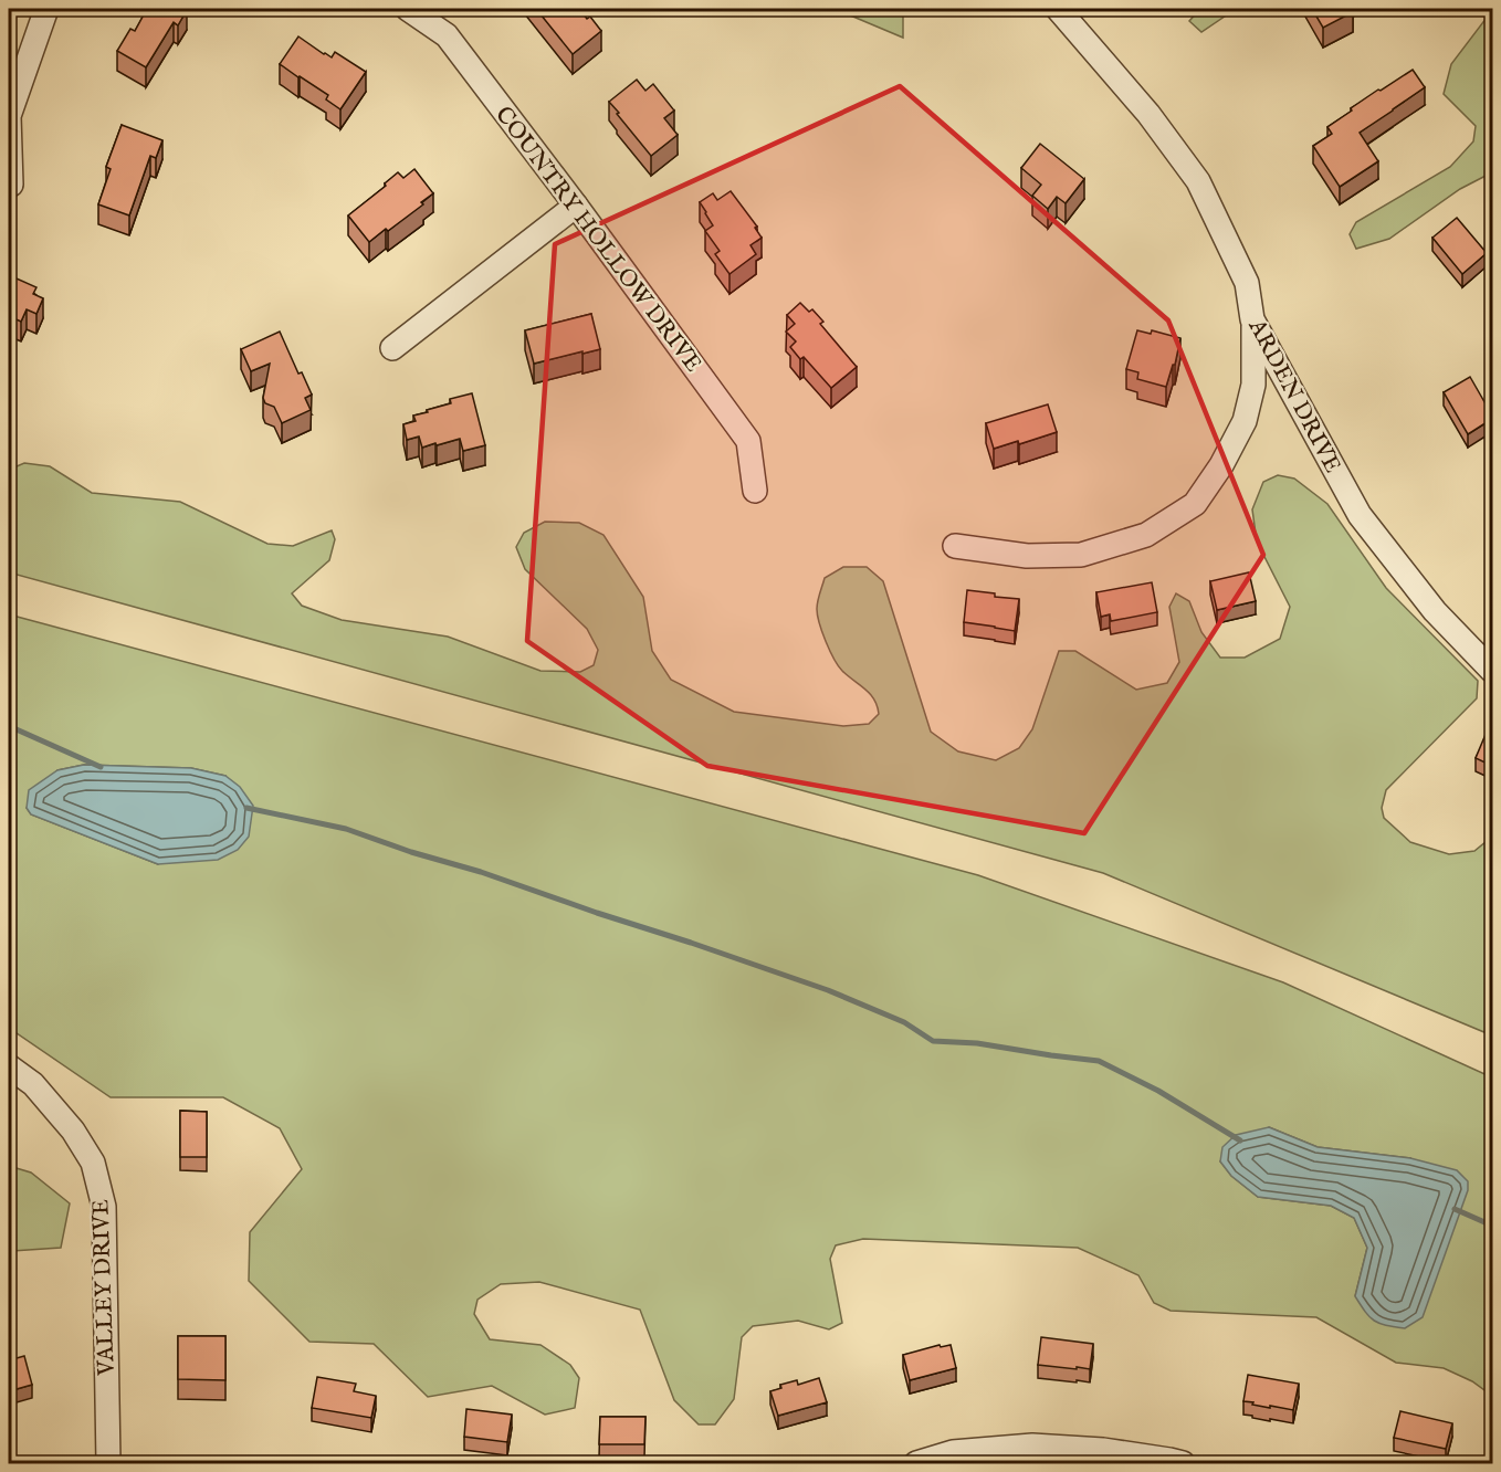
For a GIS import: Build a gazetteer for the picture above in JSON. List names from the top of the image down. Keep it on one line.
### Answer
{"streets":{"street":["COUNTRY HOLLOW DRIVE","ARDEN DRIVE","VALLEY DRIVE"]}}
